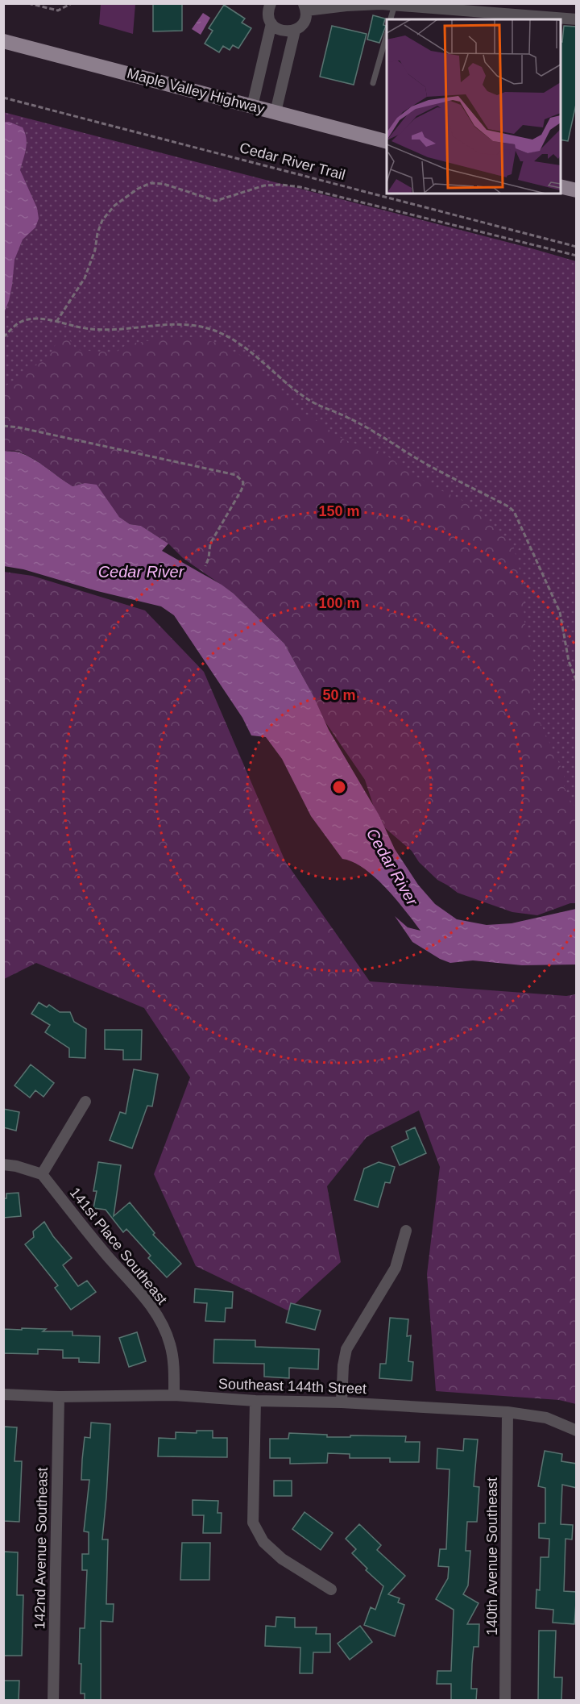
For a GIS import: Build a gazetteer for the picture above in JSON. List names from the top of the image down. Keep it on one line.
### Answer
{"streets":{"main road":["Maple Valley Highway"],"street":["141st Place Southeast","Southeast 144th Street","142nd Avenue Southeast","140th Avenue Southeast"],"path":["Cedar River Trail"]},"crossings":[["141st Place Southeast","Southeast 144th Street"],["Southeast 144th Street","142nd Avenue Southeast"],["Southeast 144th Street","140th Avenue Southeast"]],"water":["Cedar River"],"rings":["150 m","100 m","50 m"]}
